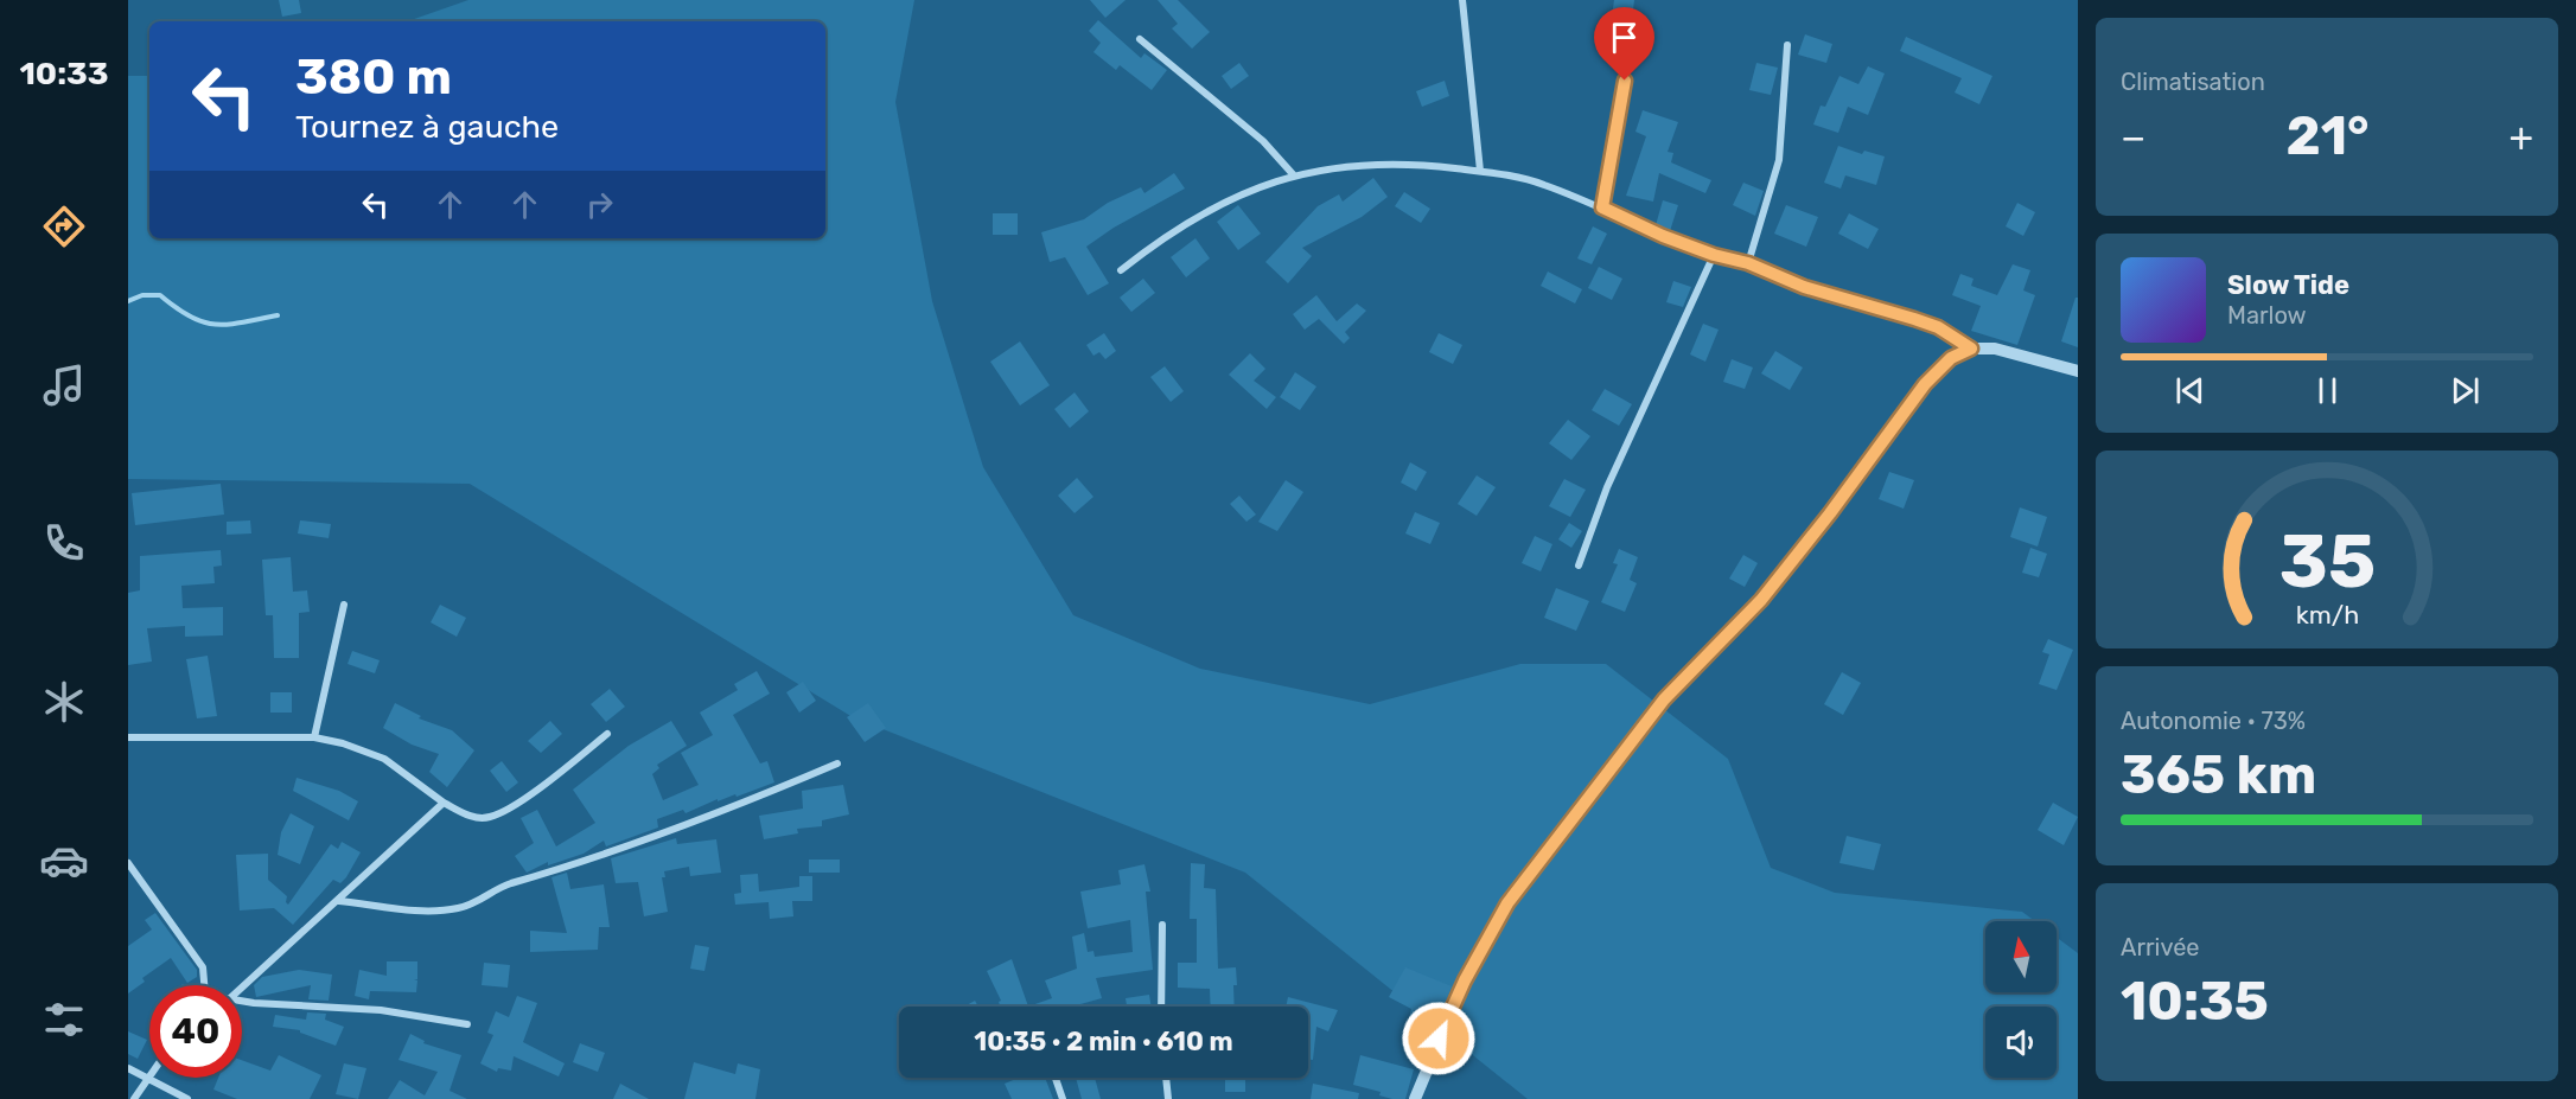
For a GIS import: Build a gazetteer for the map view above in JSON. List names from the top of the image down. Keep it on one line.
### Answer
{"north":"top","page":{"tabs":"10:33","tile":["Climatisation",["Autonomie · 73%","365 km"],["Arrivée","10:35"]],"turn":["380 m","Tournez à gauche"],"heat":["−","21°","+"],"song":["Slow Tide","Marlow"],"limit":"40","trip":"10:35 · 2 min · 610 m","gauge":["35","km/h"]}}
